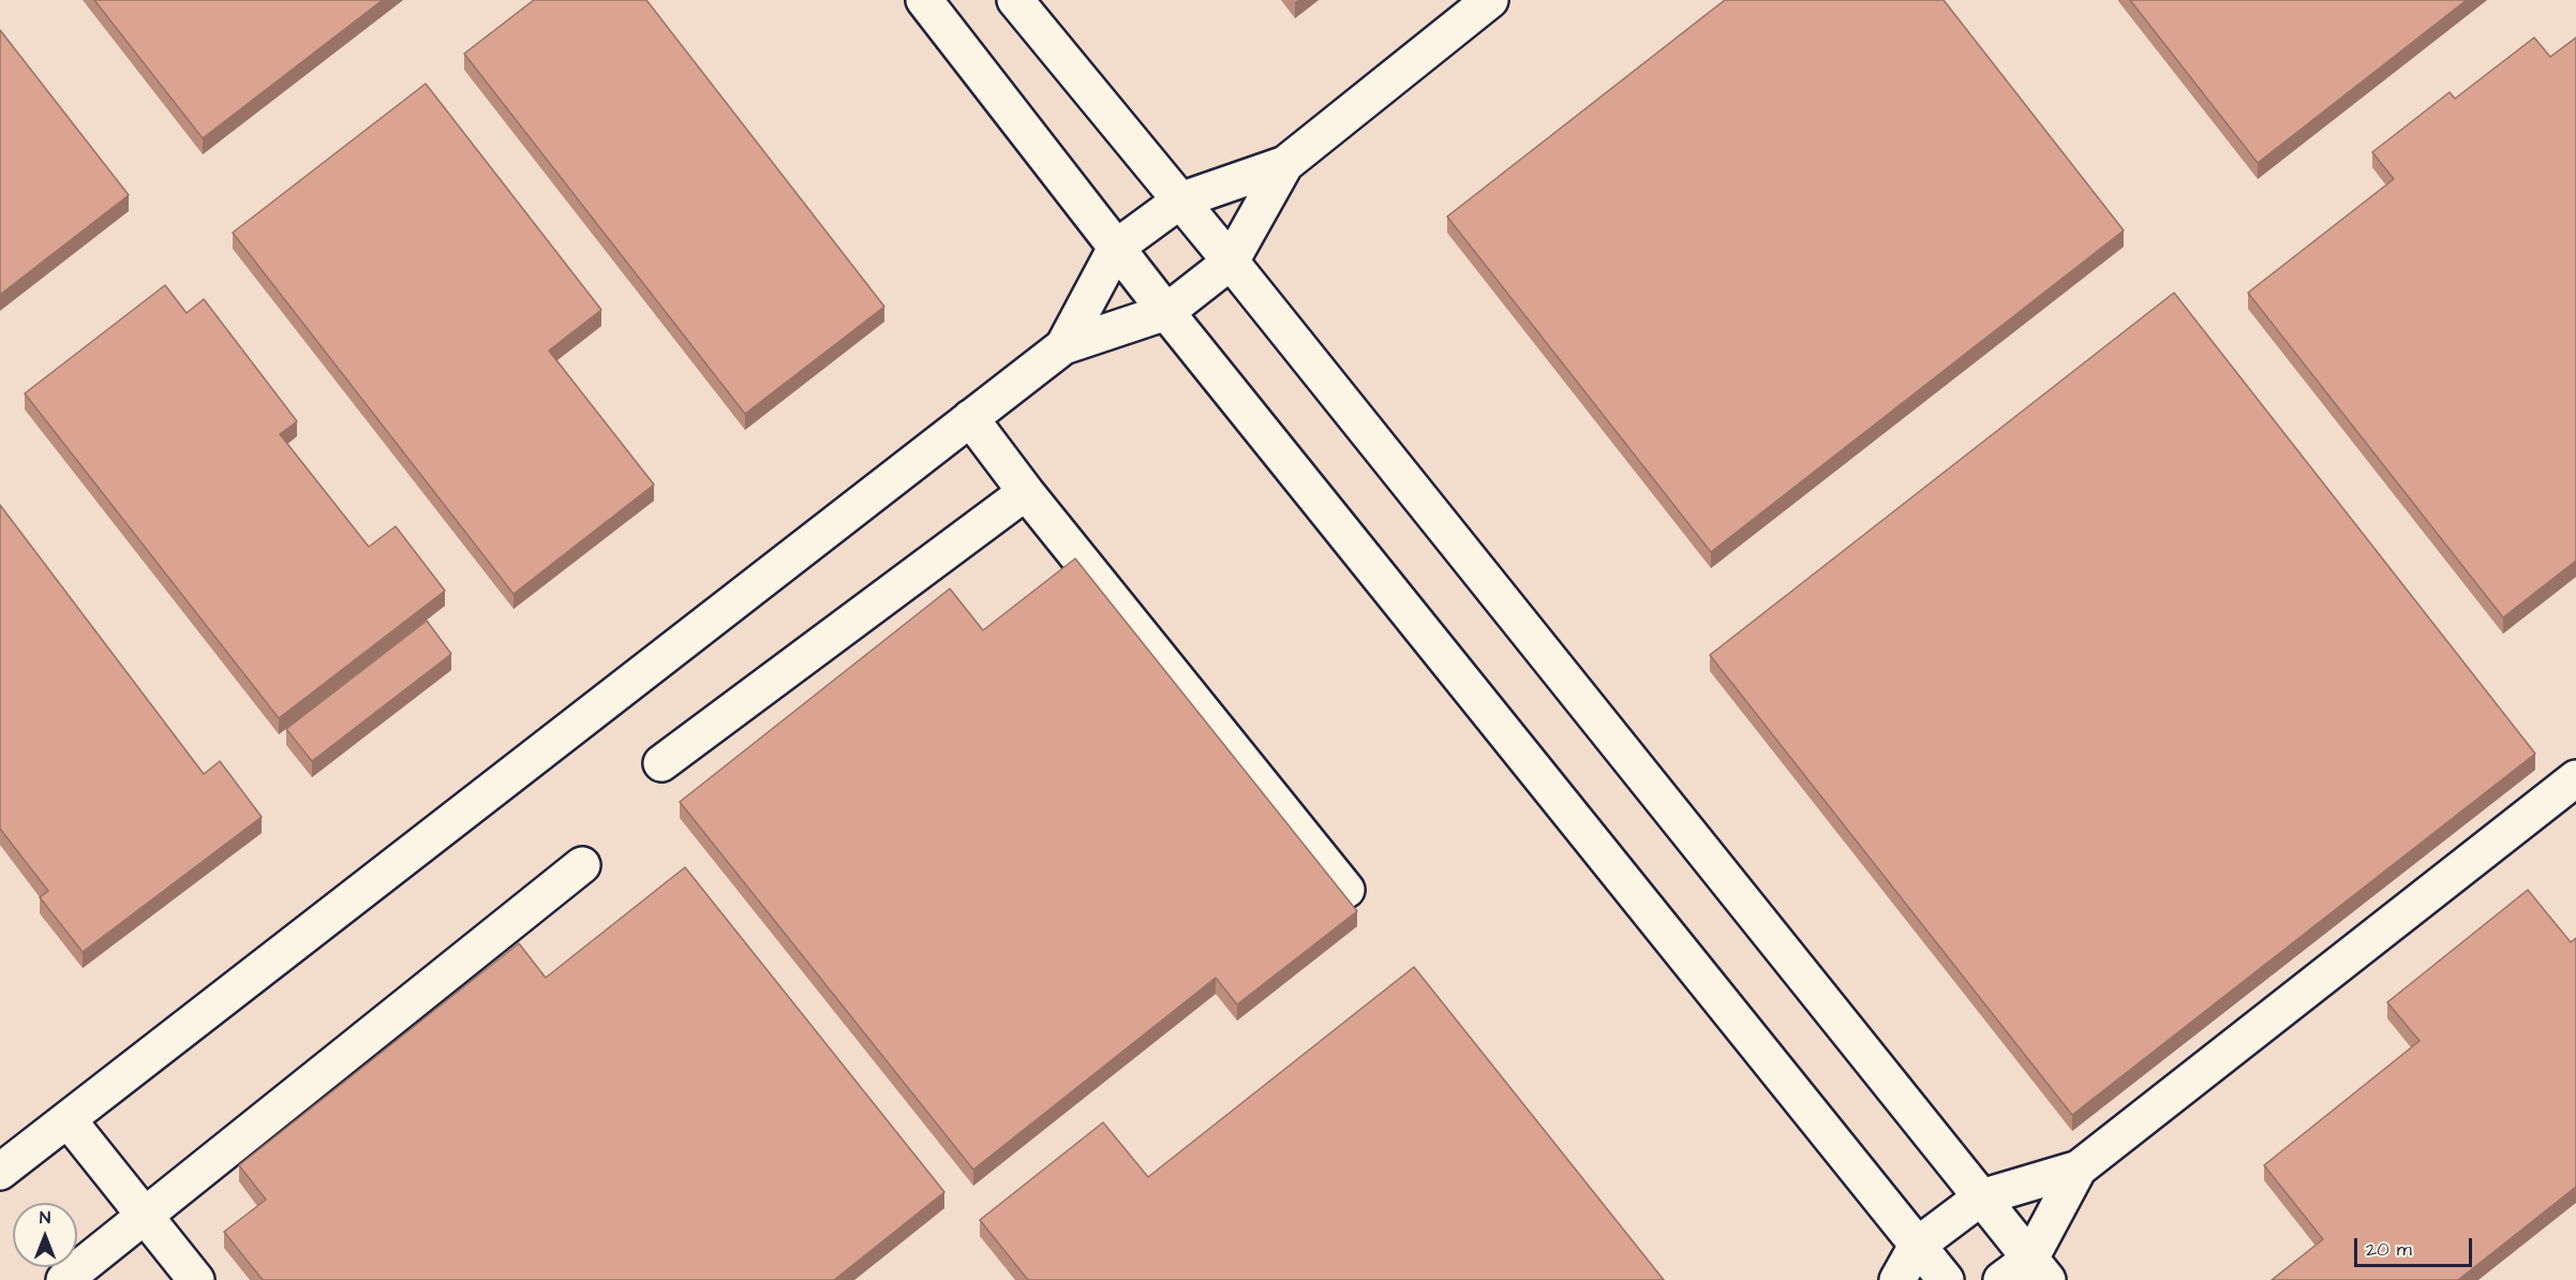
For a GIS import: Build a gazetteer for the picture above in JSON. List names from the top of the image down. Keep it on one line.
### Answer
{"scale_bar":"20 m","north":"top"}
